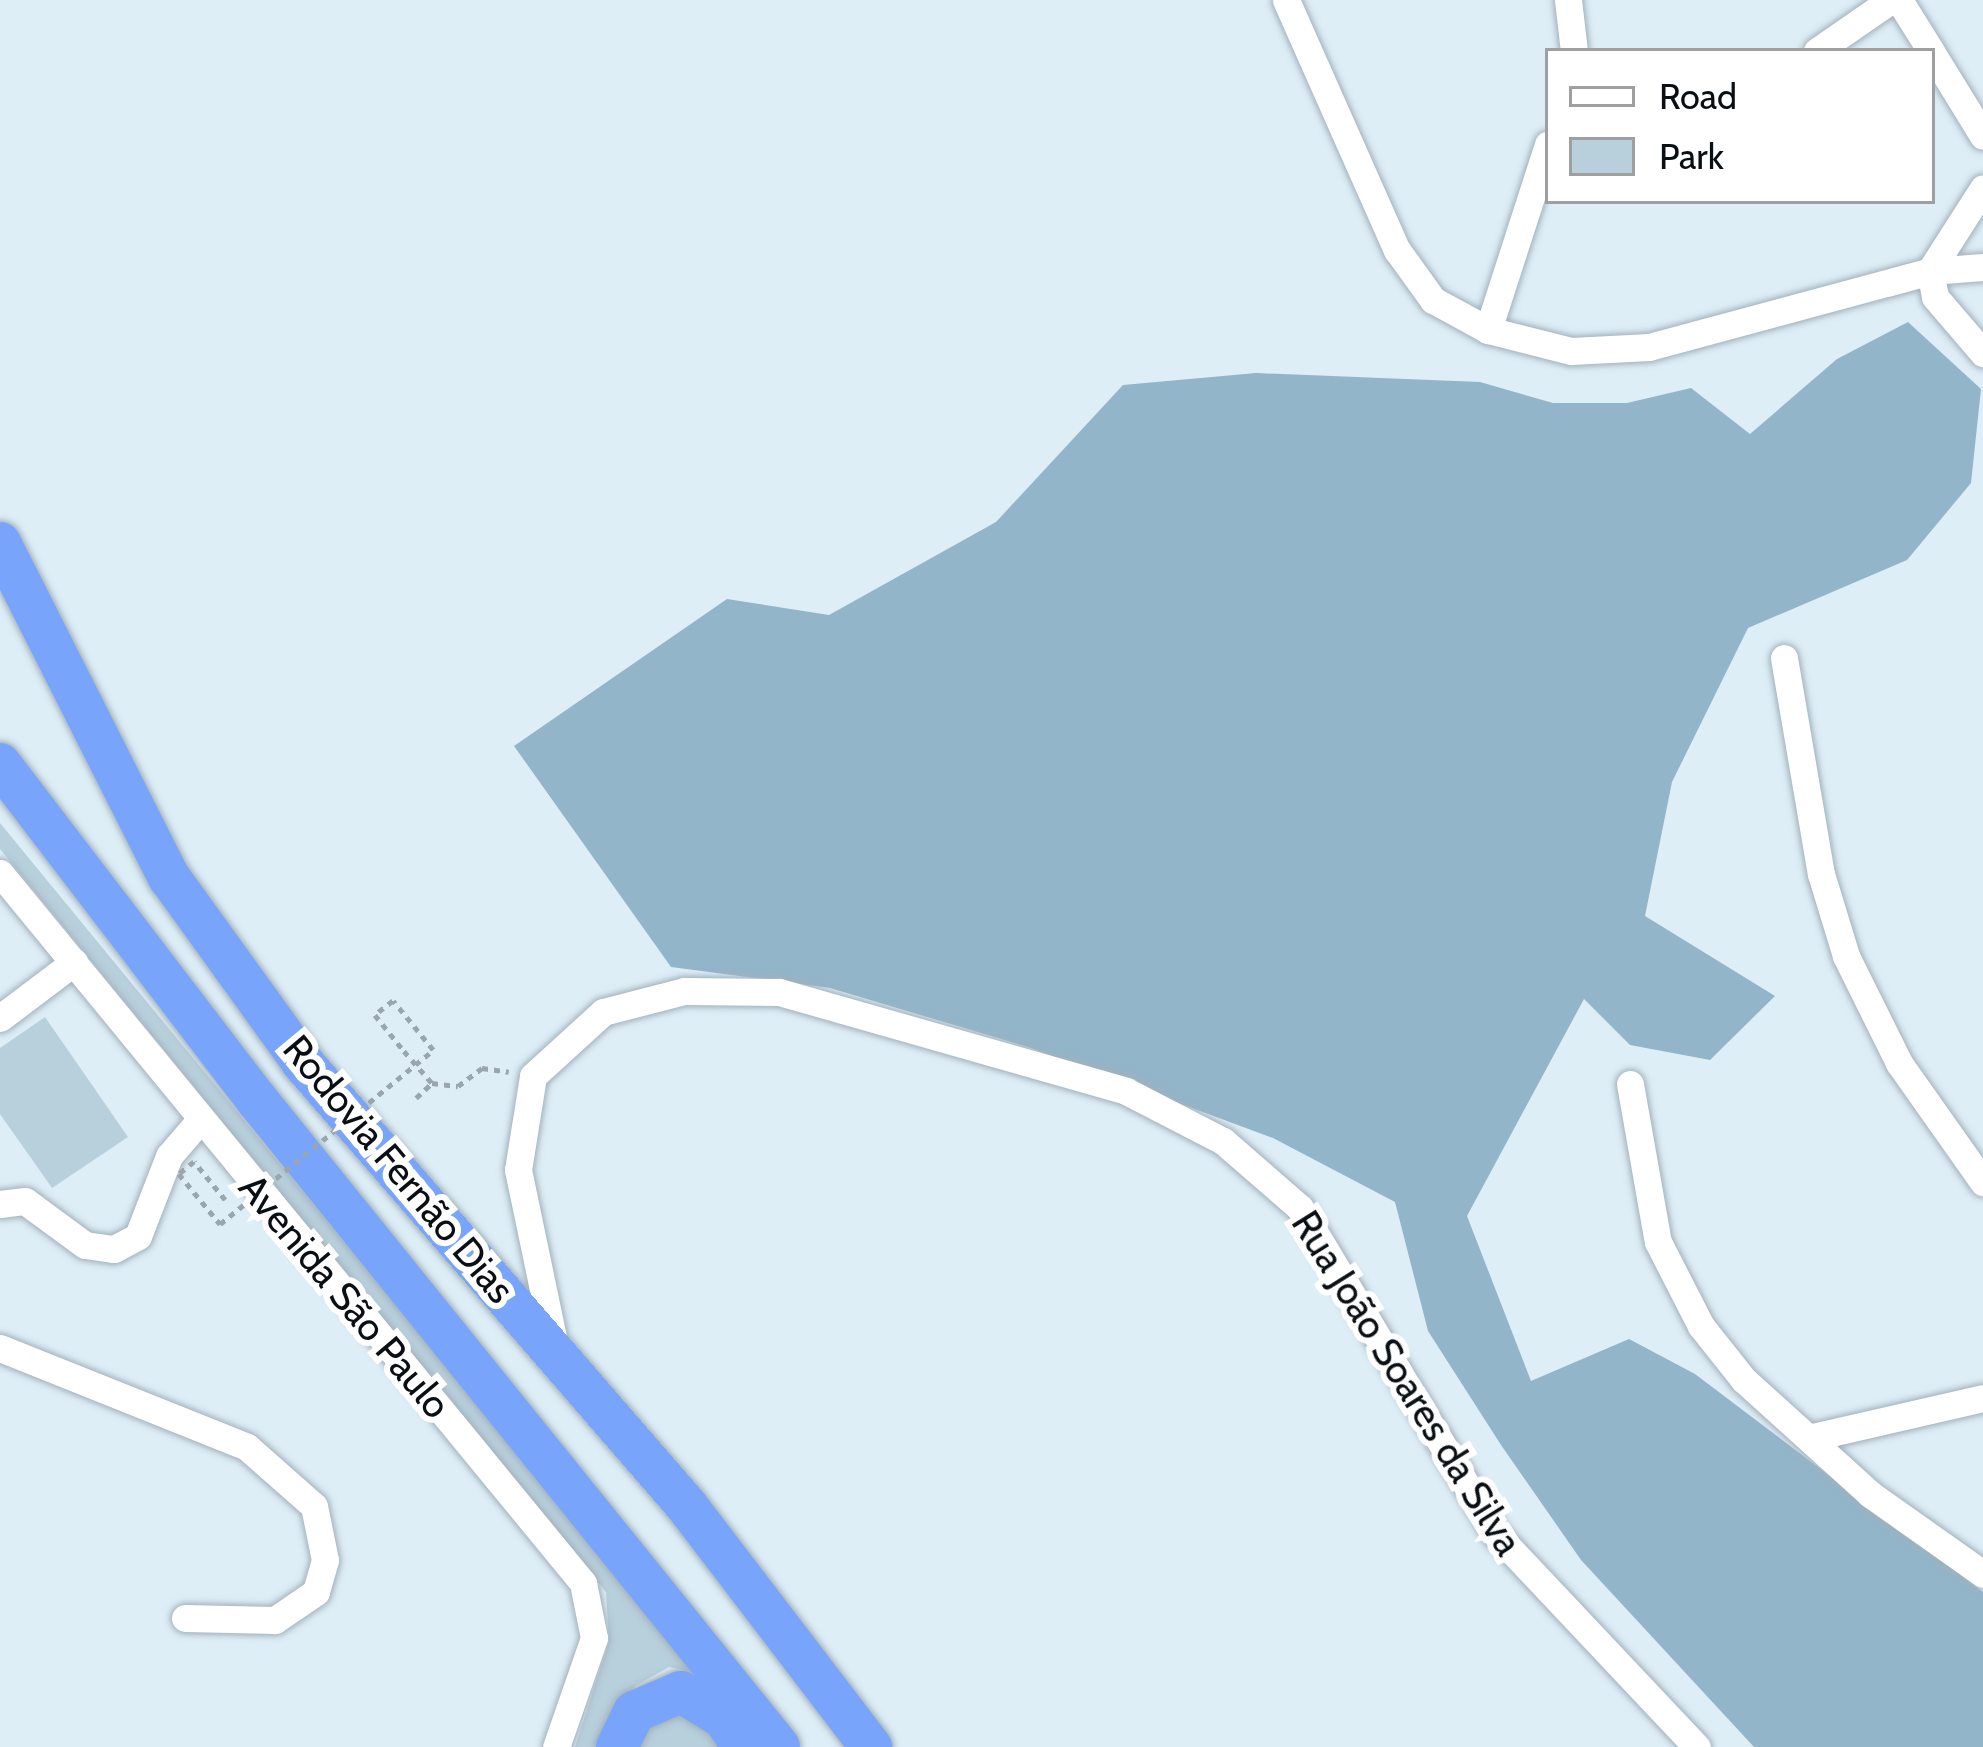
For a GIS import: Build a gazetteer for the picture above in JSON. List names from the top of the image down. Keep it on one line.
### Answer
{"streets":{"highway":["Rodovia Fernão Dias"],"street":["Avenida São Paulo","Rua João Soares da Silva"]},"legend":["Road","Park"]}
